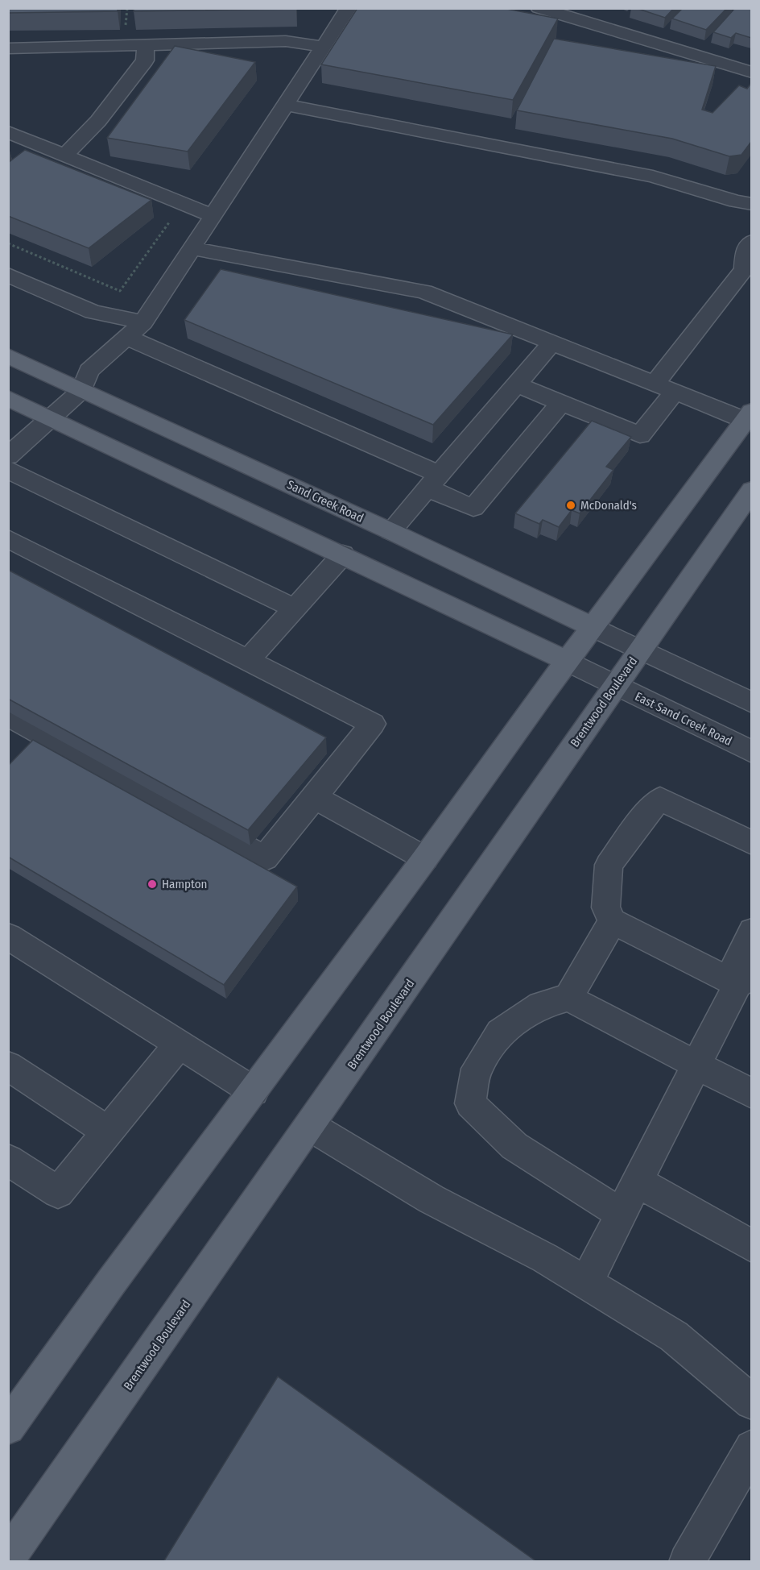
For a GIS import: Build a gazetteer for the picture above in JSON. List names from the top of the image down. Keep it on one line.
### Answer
{"streets":{"main road":["Sand Creek Road","Brentwood Boulevard"],"street":["East Sand Creek Road"]},"crossings":[["Sand Creek Road","Brentwood Boulevard"],["Brentwood Boulevard","East Sand Creek Road"]],"places":["McDonald's","Hampton"]}
